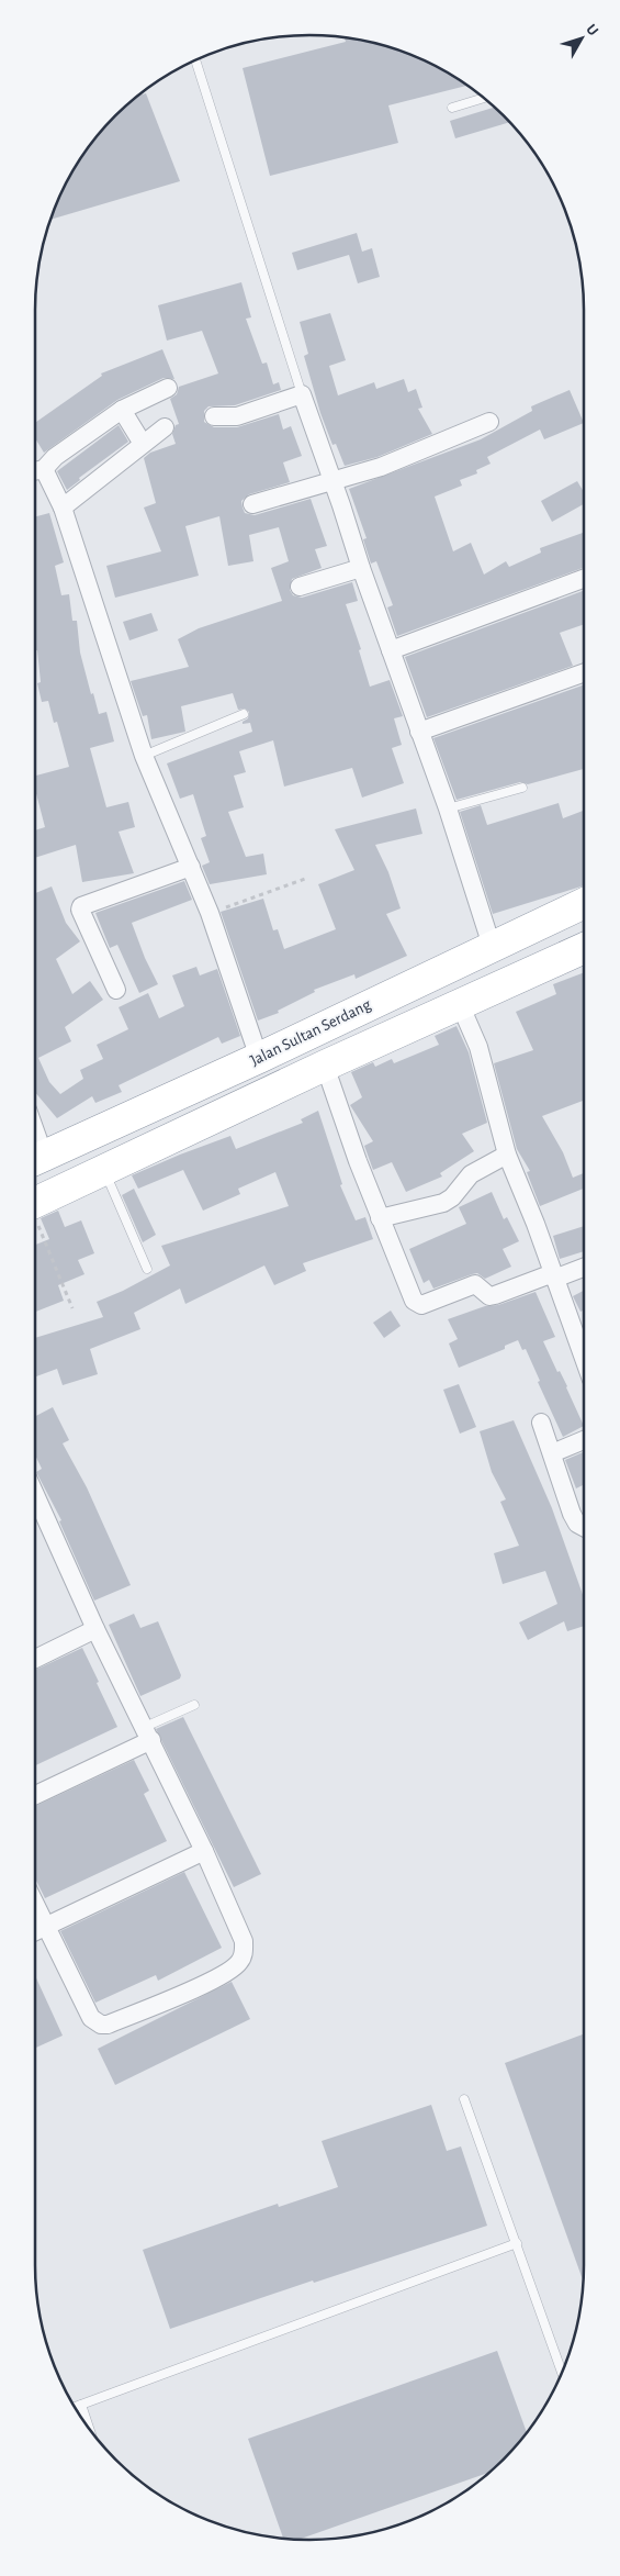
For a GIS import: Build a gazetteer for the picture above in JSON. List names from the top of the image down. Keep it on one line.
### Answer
{"streets":{"highway":["Jalan Sultan Serdang"]},"north":"top right"}
